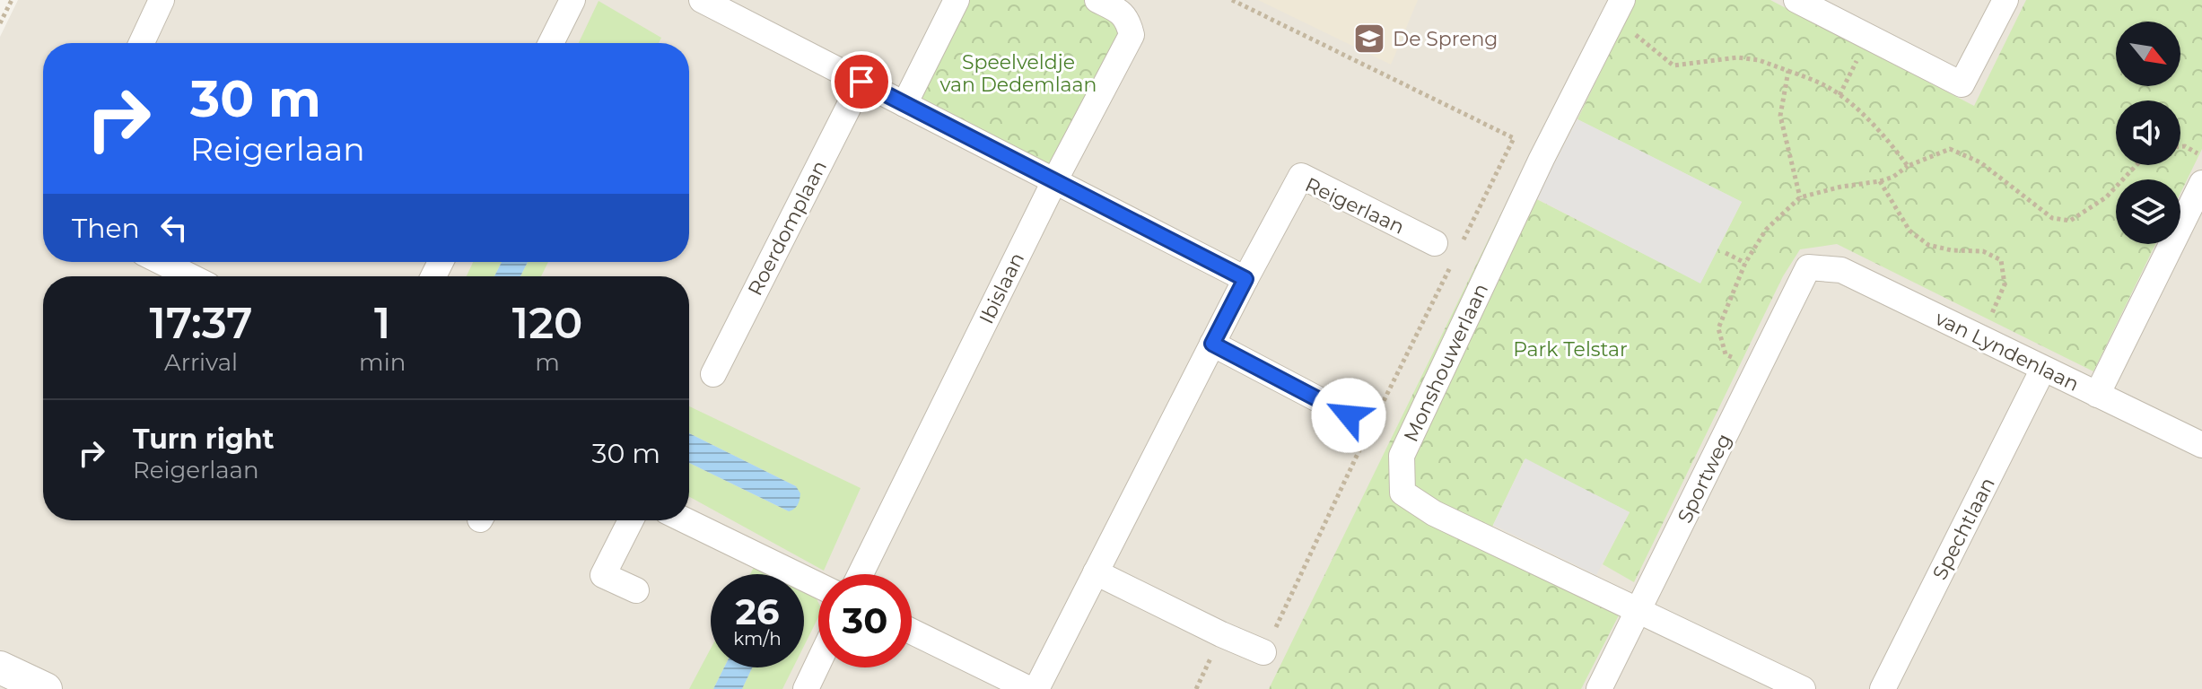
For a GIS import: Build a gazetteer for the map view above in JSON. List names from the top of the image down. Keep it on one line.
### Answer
{"streets":{"street":["Reigerlaan","Roerdomplaan","Ibislaan","van Lyndenlaan","Monshouwerlaan","Sportweg","Spechtlaan"]},"crossings":[["van Lyndenlaan","Sportweg"],["van Lyndenlaan","Spechtlaan"],["Monshouwerlaan","Sportweg"]],"parks":["Speelveldje van Dedemlaan","Park Telstar"],"places":{"school or university":["De Spreng"]},"north":"bottom right","page":{"turn":["30 m","Reigerlaan"],"then":"Then","eta":["17:37","Arrival","1","min","120","m"],"list":[{"name":"Turn right","note":"Reigerlaan","value":"30 m"}],"speed":"26 km/h","limit":"30"}}
